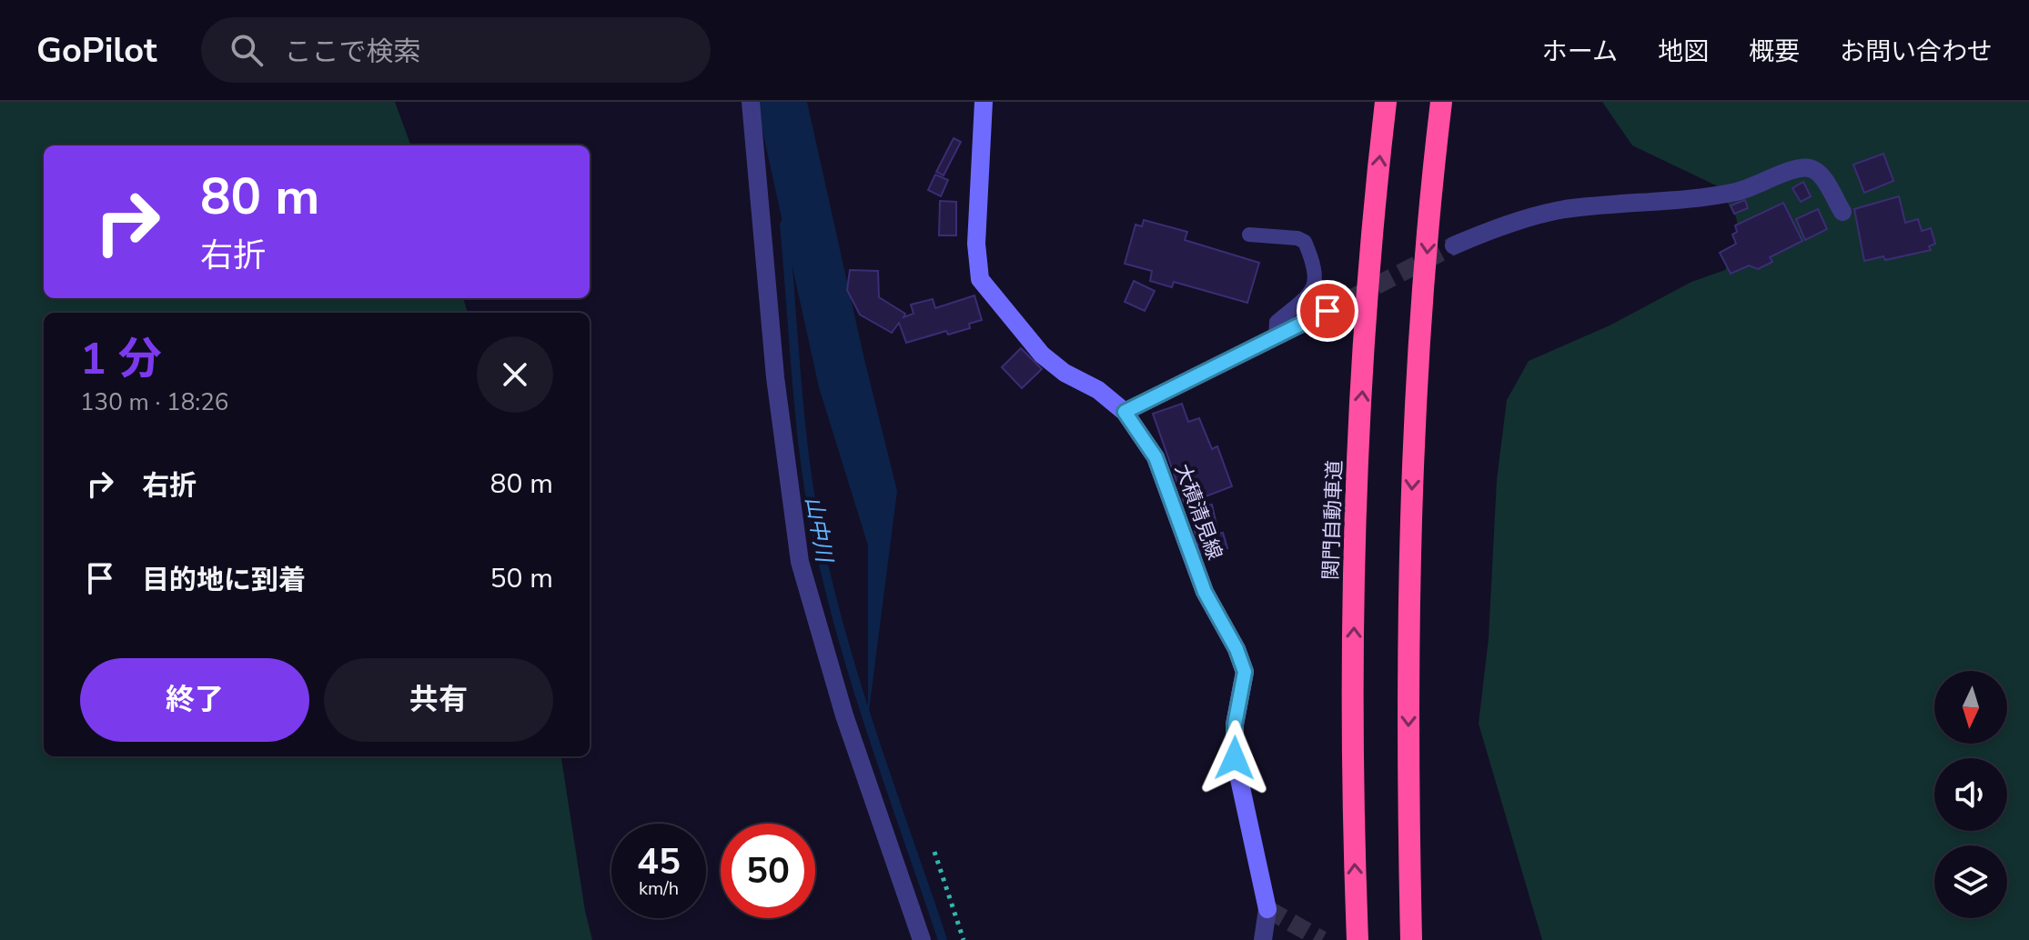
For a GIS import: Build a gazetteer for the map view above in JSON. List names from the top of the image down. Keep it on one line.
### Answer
{"streets":{"highway":["関門自動車道"],"main road":["大積清見線"]},"water":["山中川"],"north":"bottom","page":{"header":"GoPilot","search":"ここで検索","nav":["ホーム","地図","概要","お問い合わせ"],"turn":["80 m","右折"],"heading":["1 分","130 m · 18:26"],"list":[{"name":"右折","value":"80 m"},{"name":"目的地に到着","value":"50 m"}],"buttons":["終了","共有"],"speed":"45 km/h","limit":"50"}}
